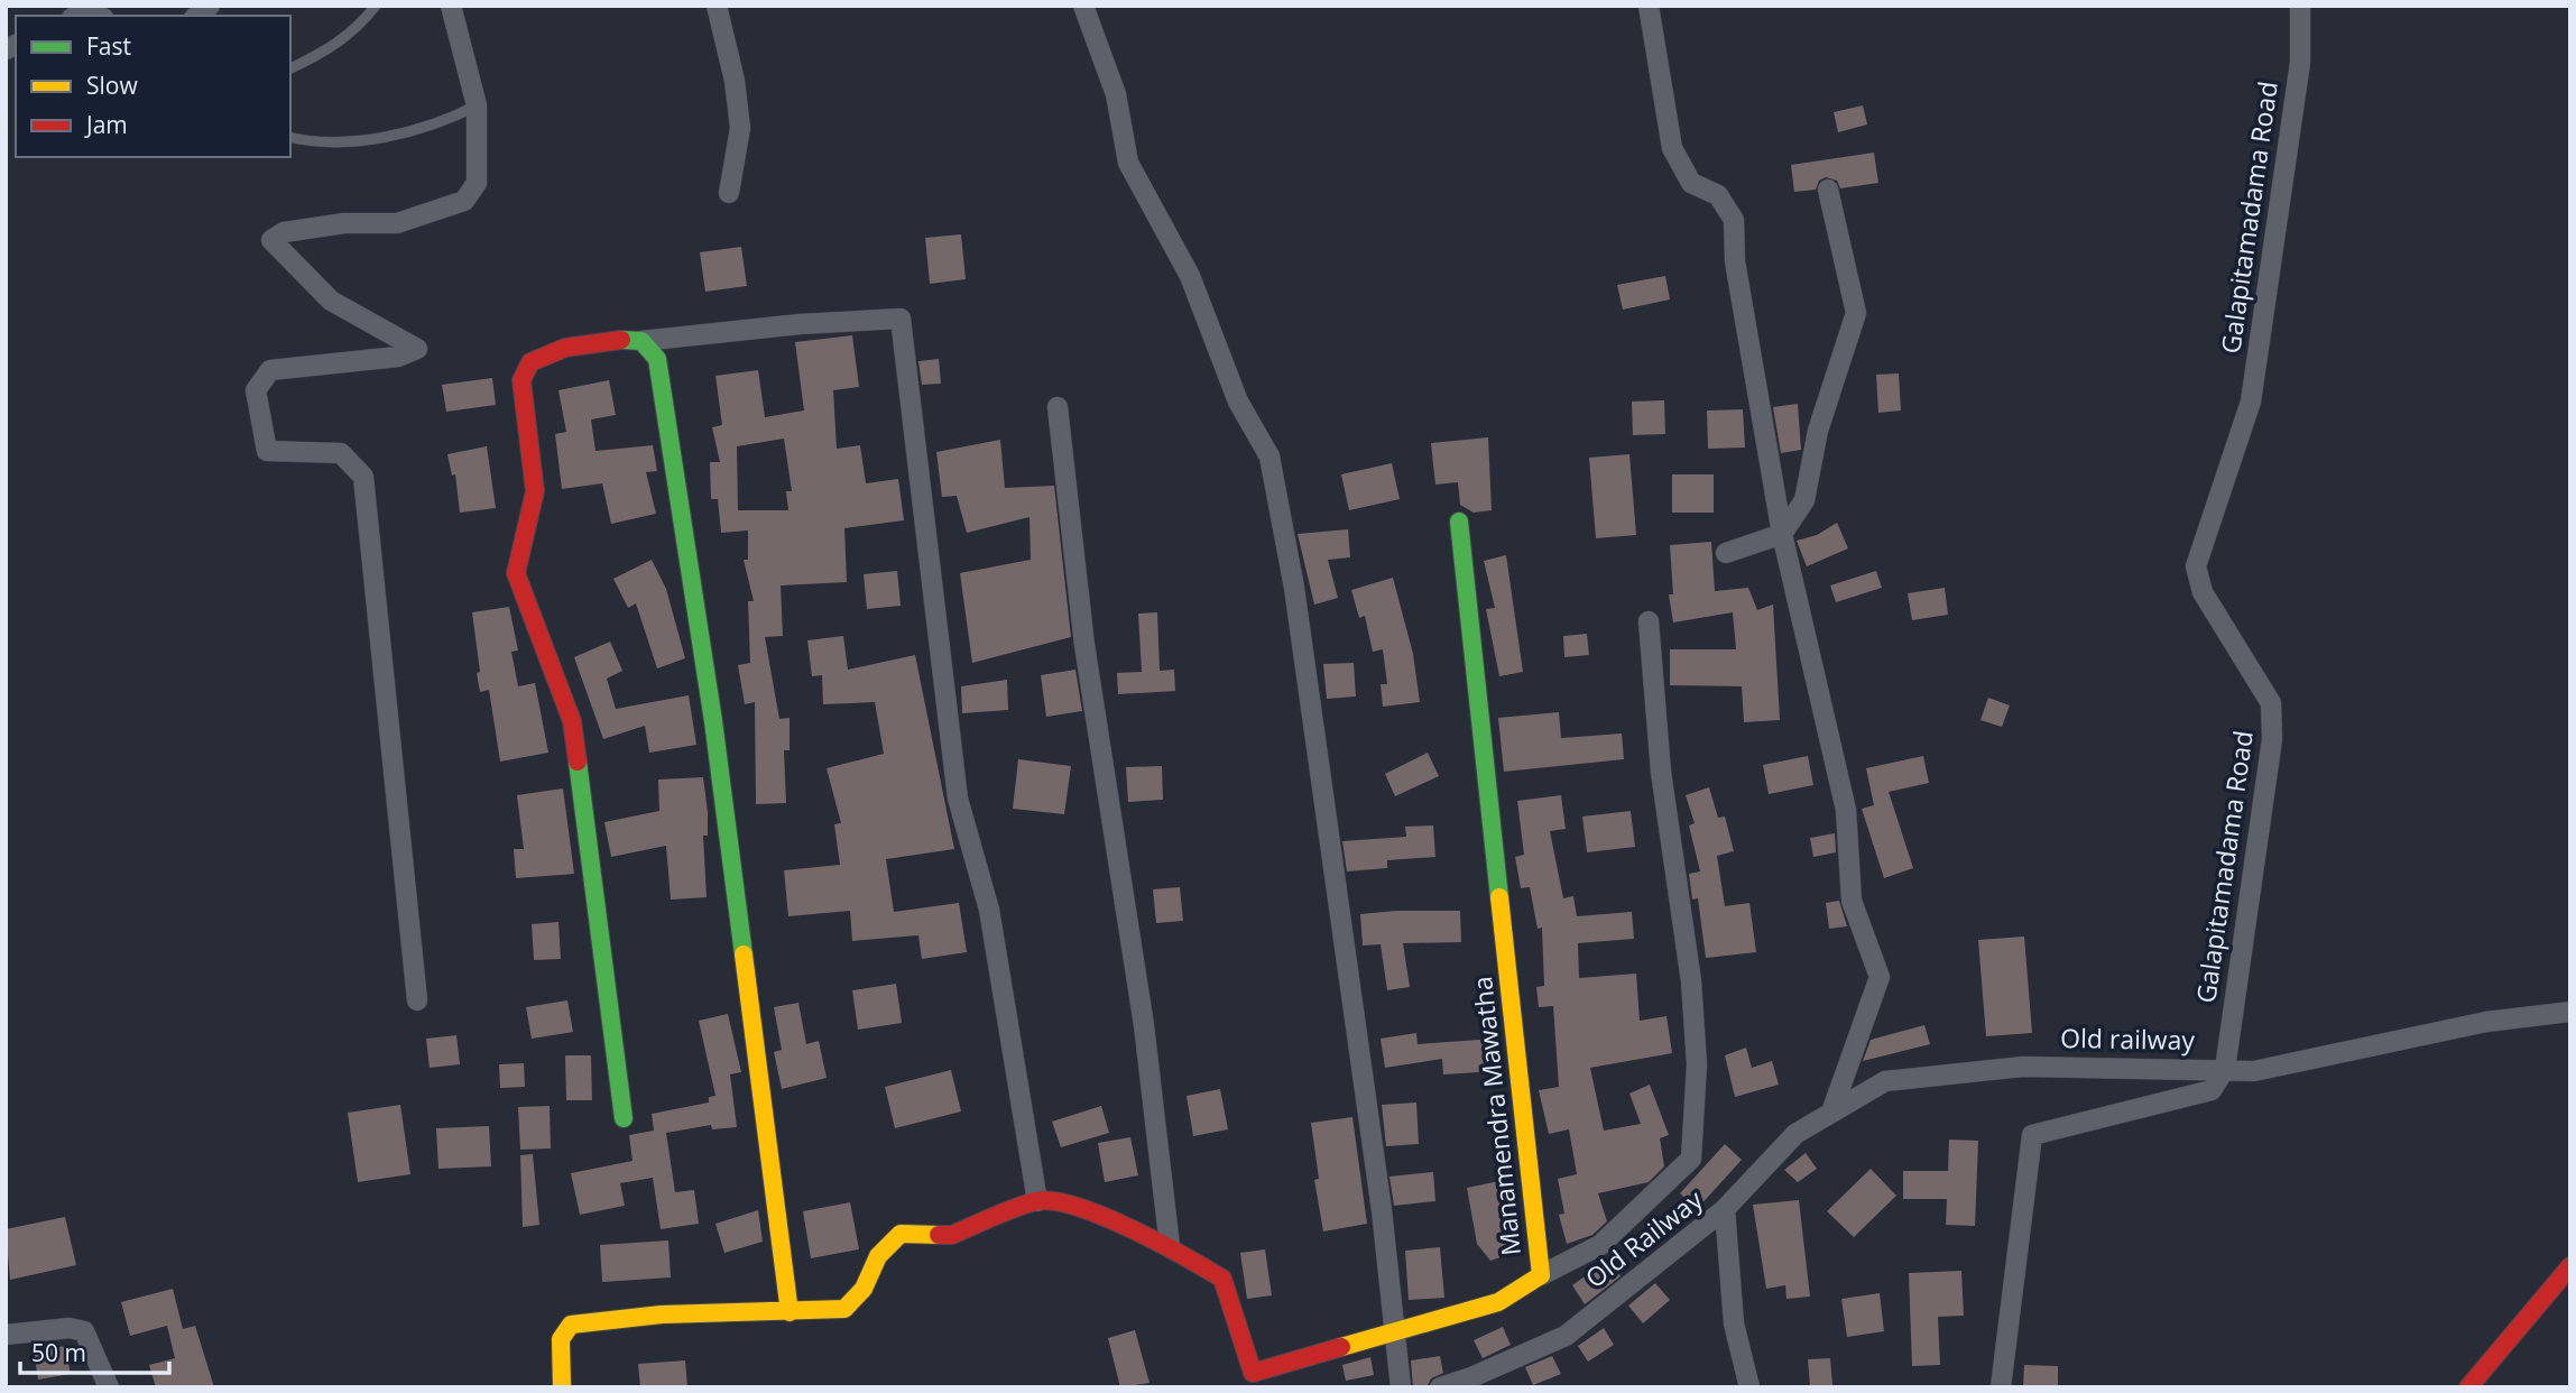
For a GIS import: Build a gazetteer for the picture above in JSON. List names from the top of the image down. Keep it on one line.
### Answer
{"streets":{"main road":["Manamendra Mawatha"],"street":["Galapitamadama Road","Old railway","Old Railway"]},"crossings":[["Galapitamadama Road","Old railway"],["Old railway","Old Railway"]],"legend":["Fast","Slow","Jam"],"scale_bar":"50 m"}
